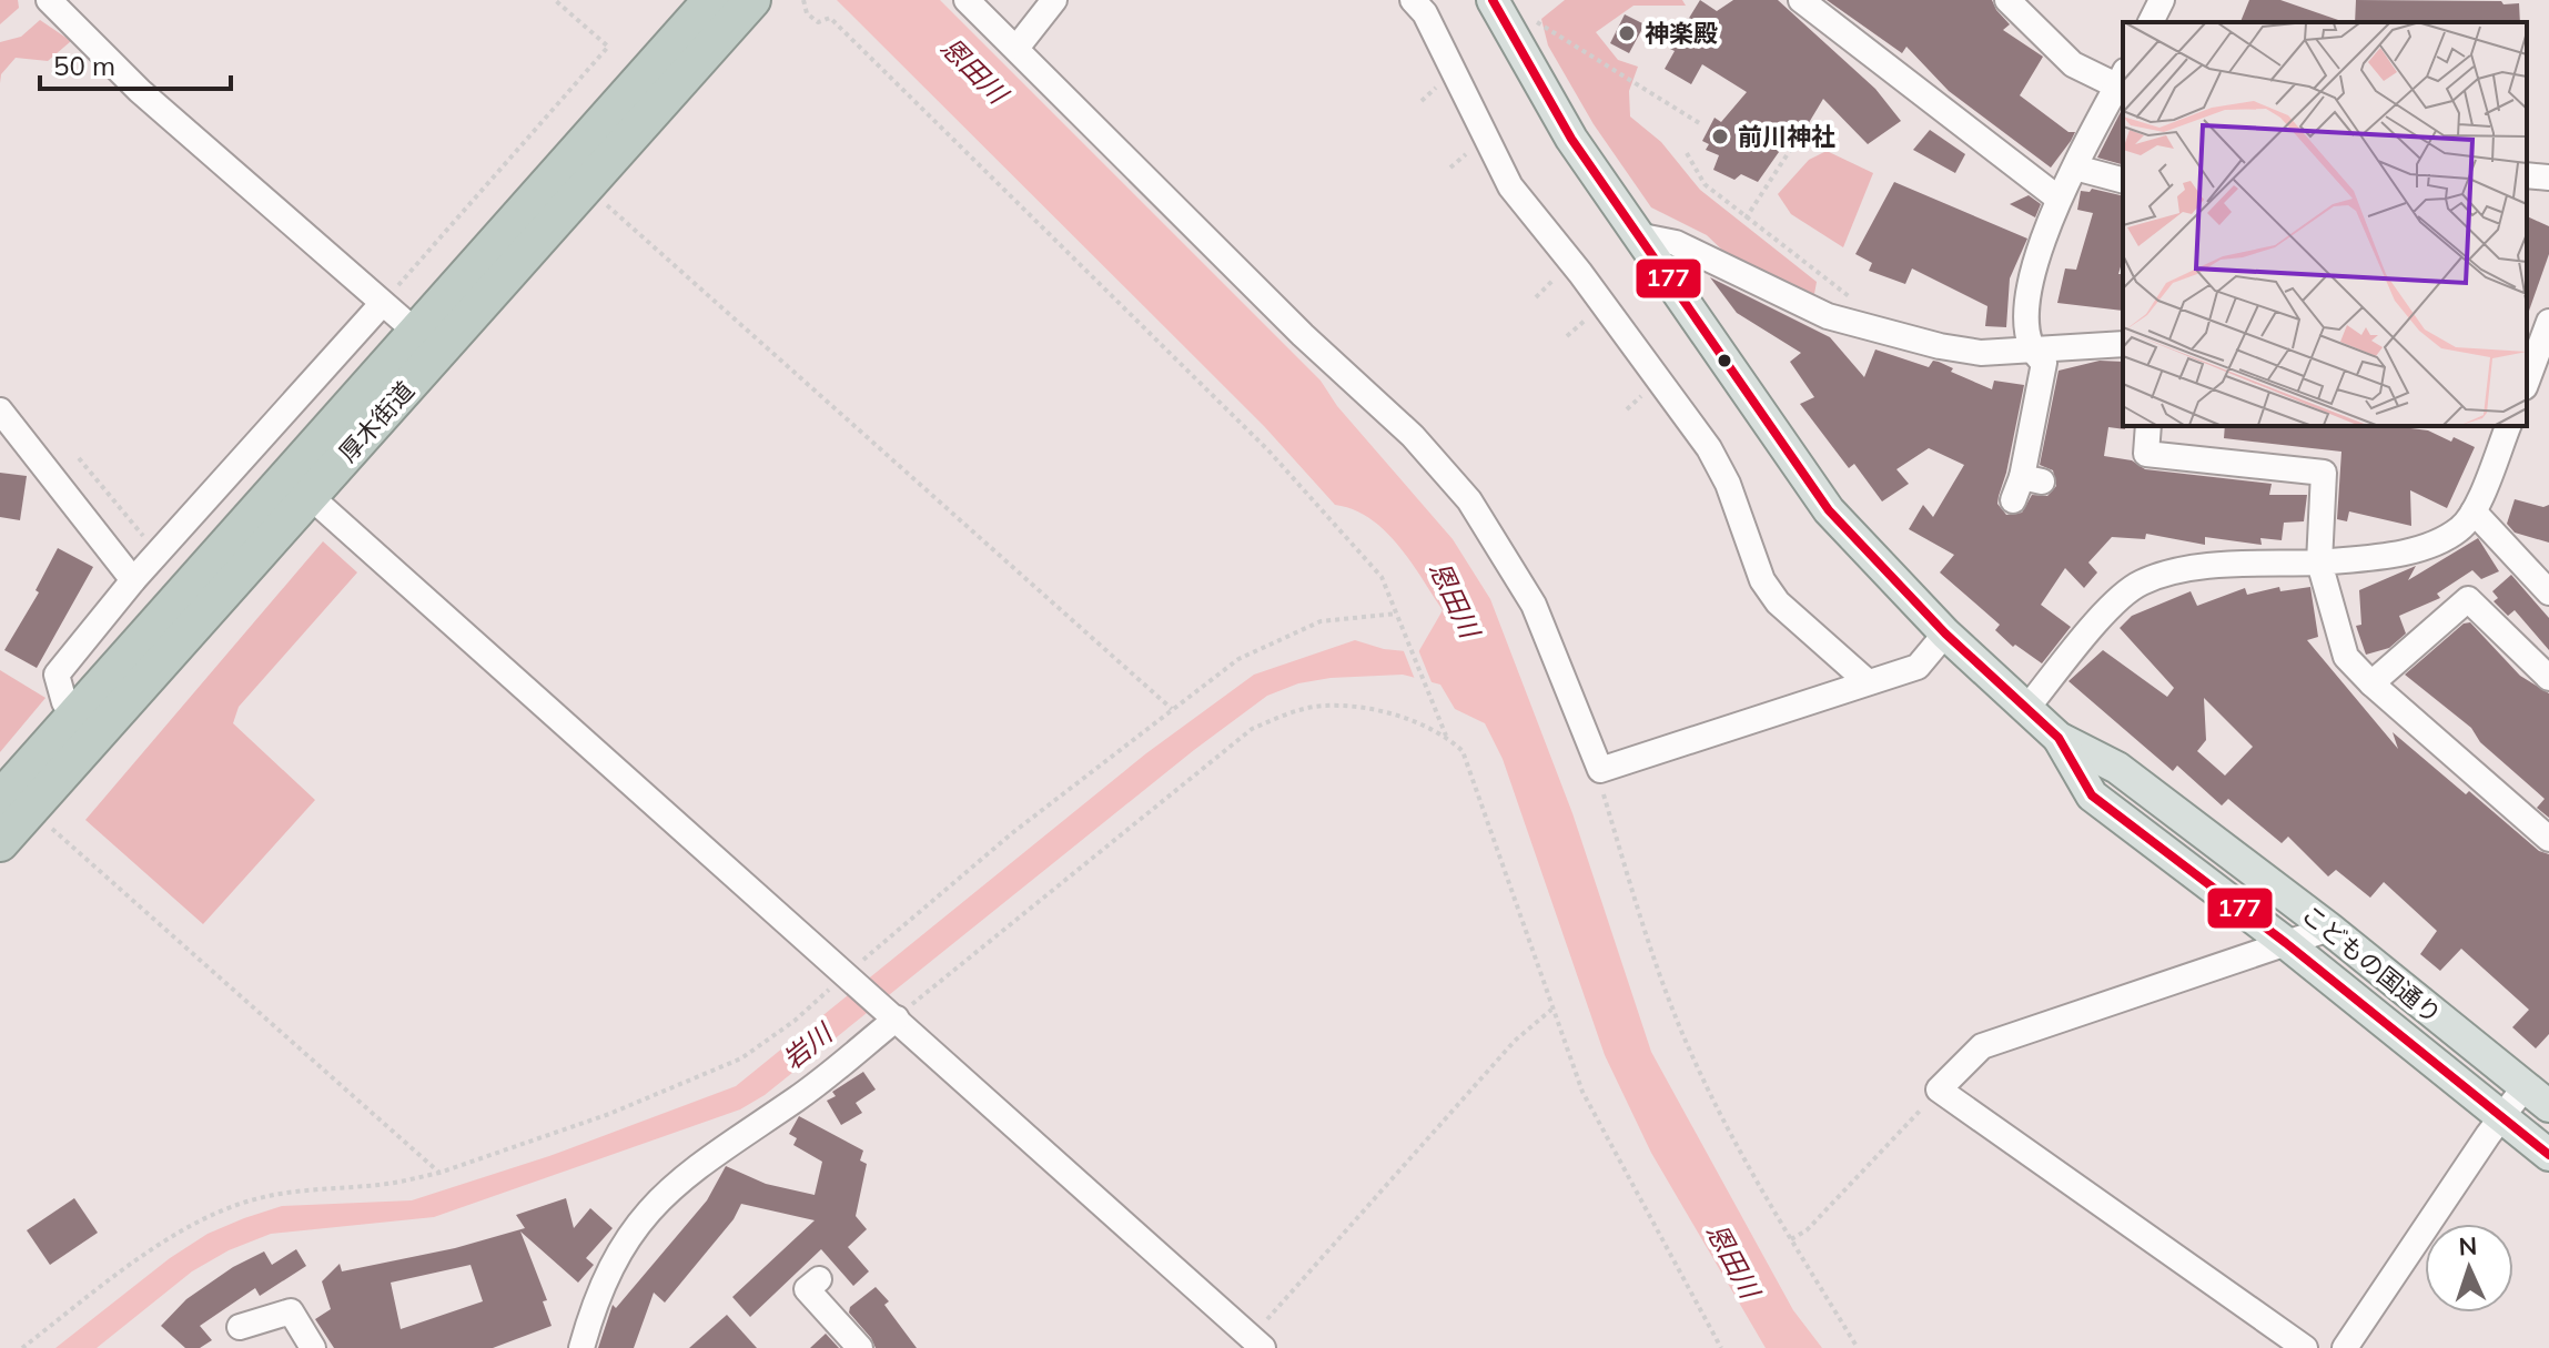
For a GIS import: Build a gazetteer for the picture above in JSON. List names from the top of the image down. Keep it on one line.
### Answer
{"streets":{"highway":["厚木街道"],"main road":["こどもの国通り"]},"water":["恩田川","岩川"],"places":["神楽殿","前川神社"],"lines":["transit line 177"],"scale_bar":"50 m","north":"top"}
